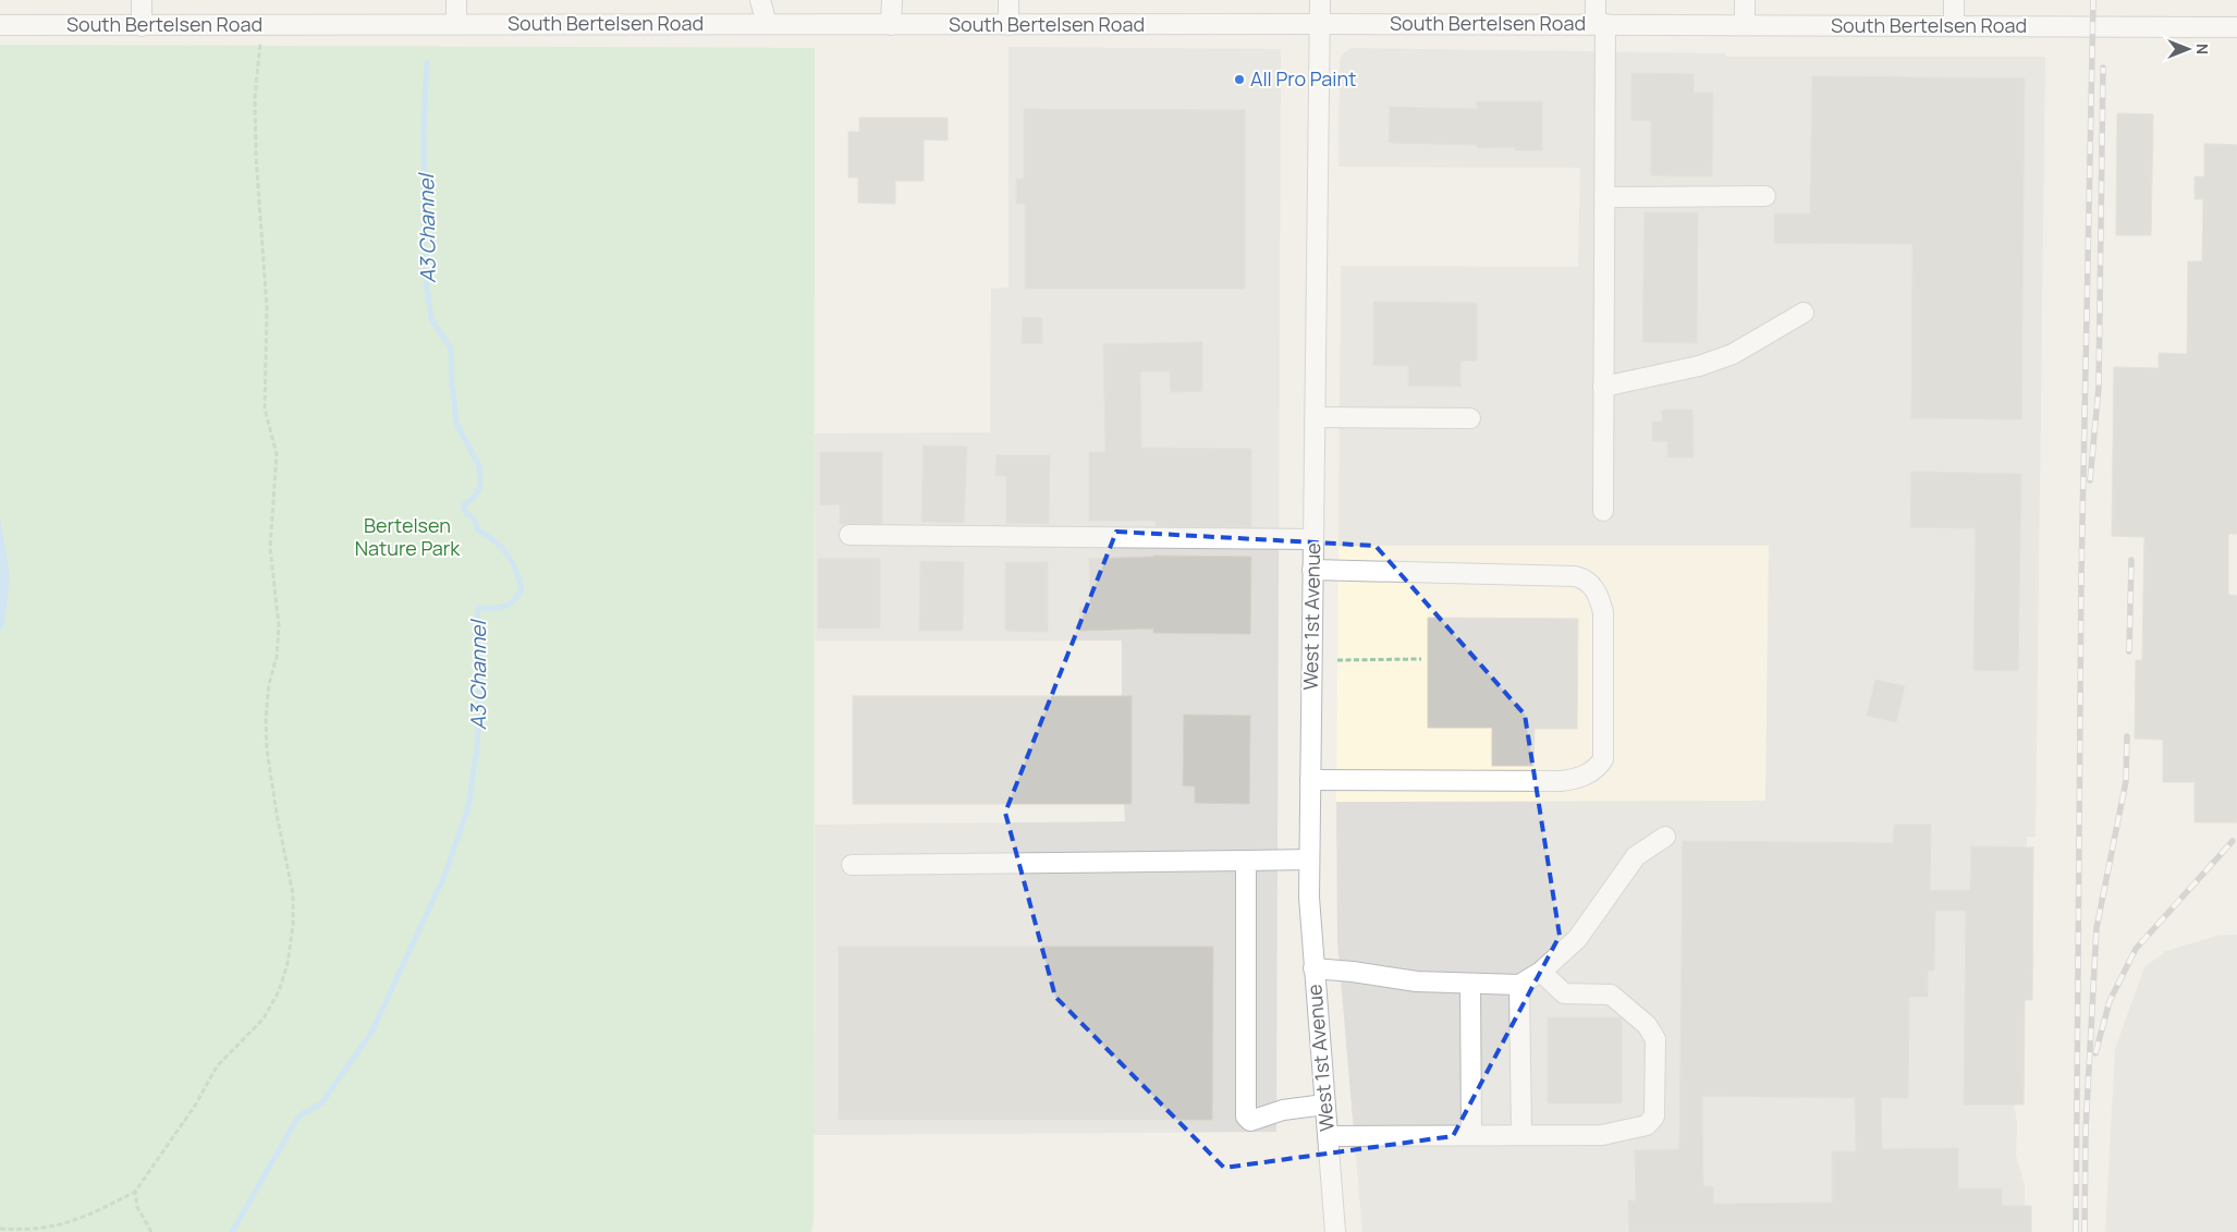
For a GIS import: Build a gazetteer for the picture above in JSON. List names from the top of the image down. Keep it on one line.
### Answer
{"streets":{"street":["South Bertelsen Road","West 1st Avenue"]},"crossings":[["South Bertelsen Road","West 1st Avenue"]],"water":["A3 Channel"],"parks":["Bertelsen Nature Park"],"places":["All Pro Paint"],"north":"right"}
